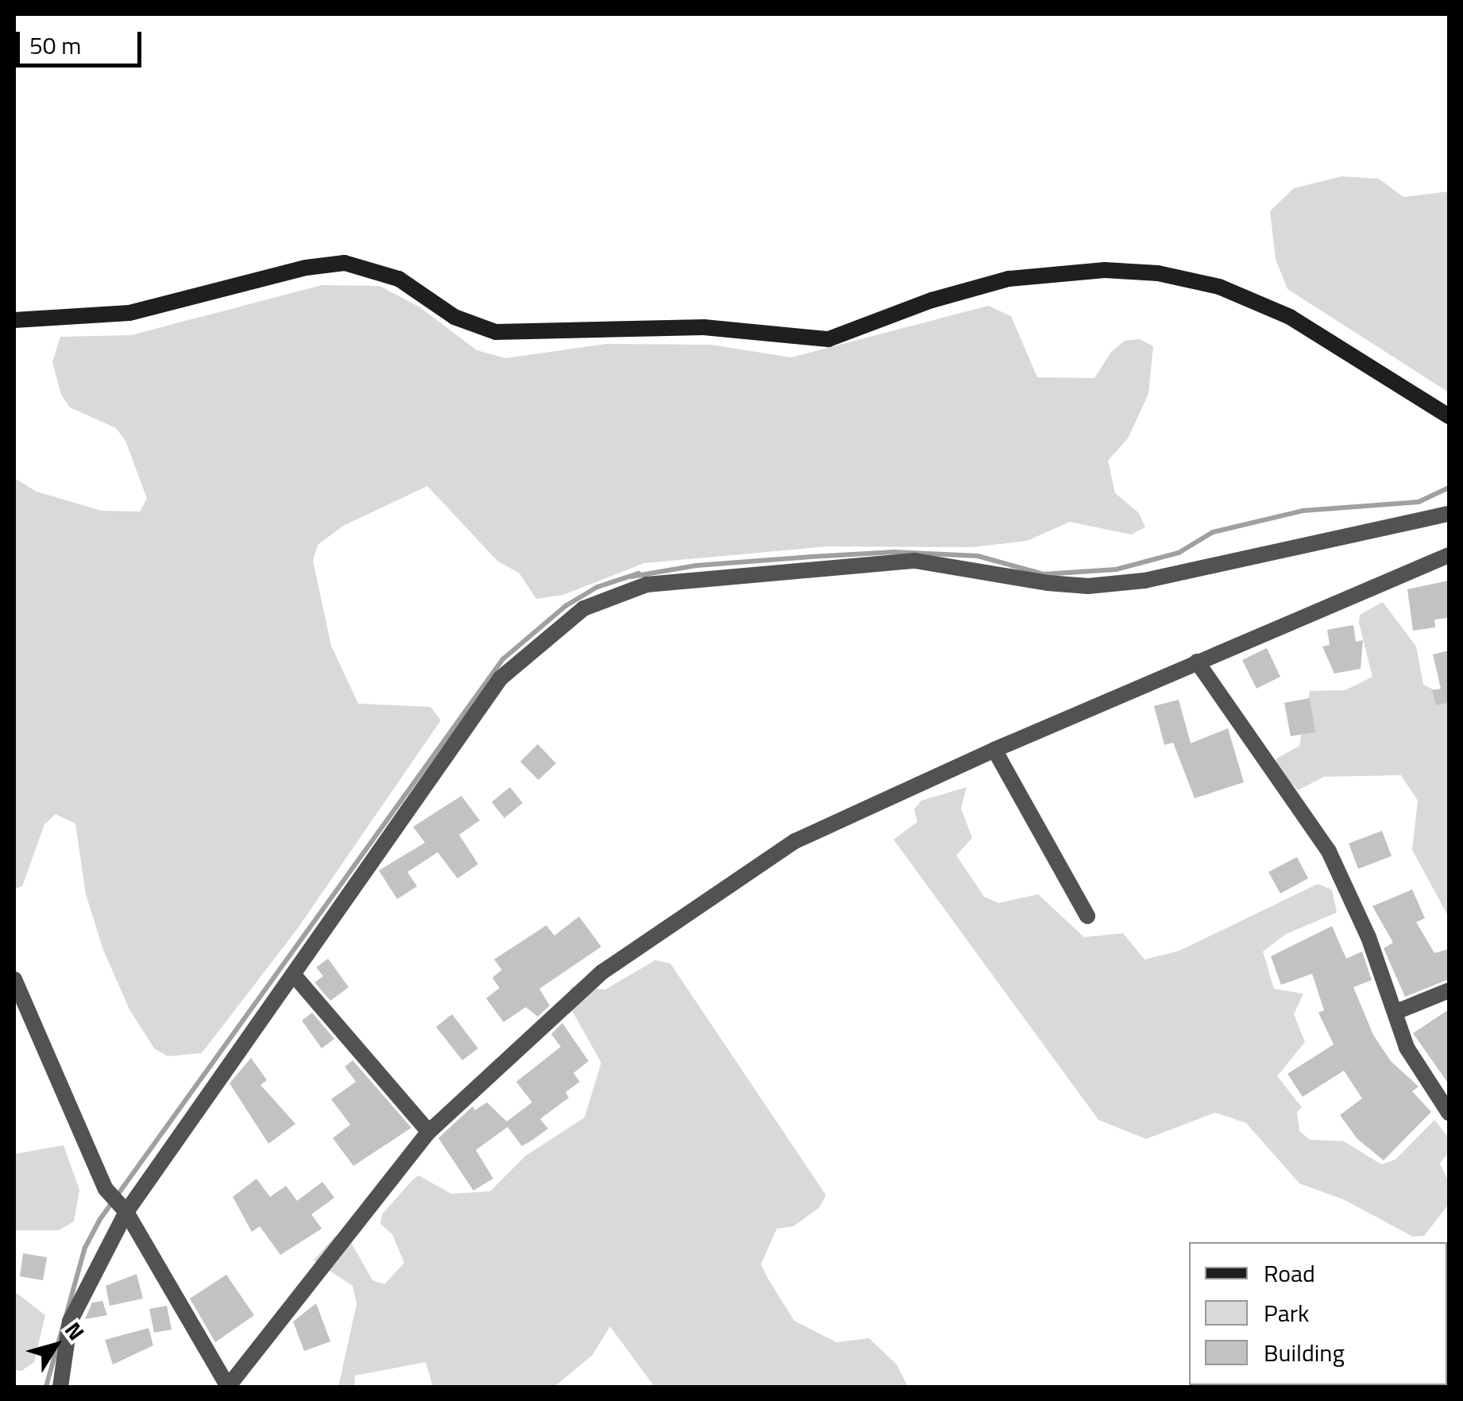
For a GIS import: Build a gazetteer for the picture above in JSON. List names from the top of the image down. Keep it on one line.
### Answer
{"legend":["Road","Park","Building"],"scale_bar":"50 m","north":"top right"}
